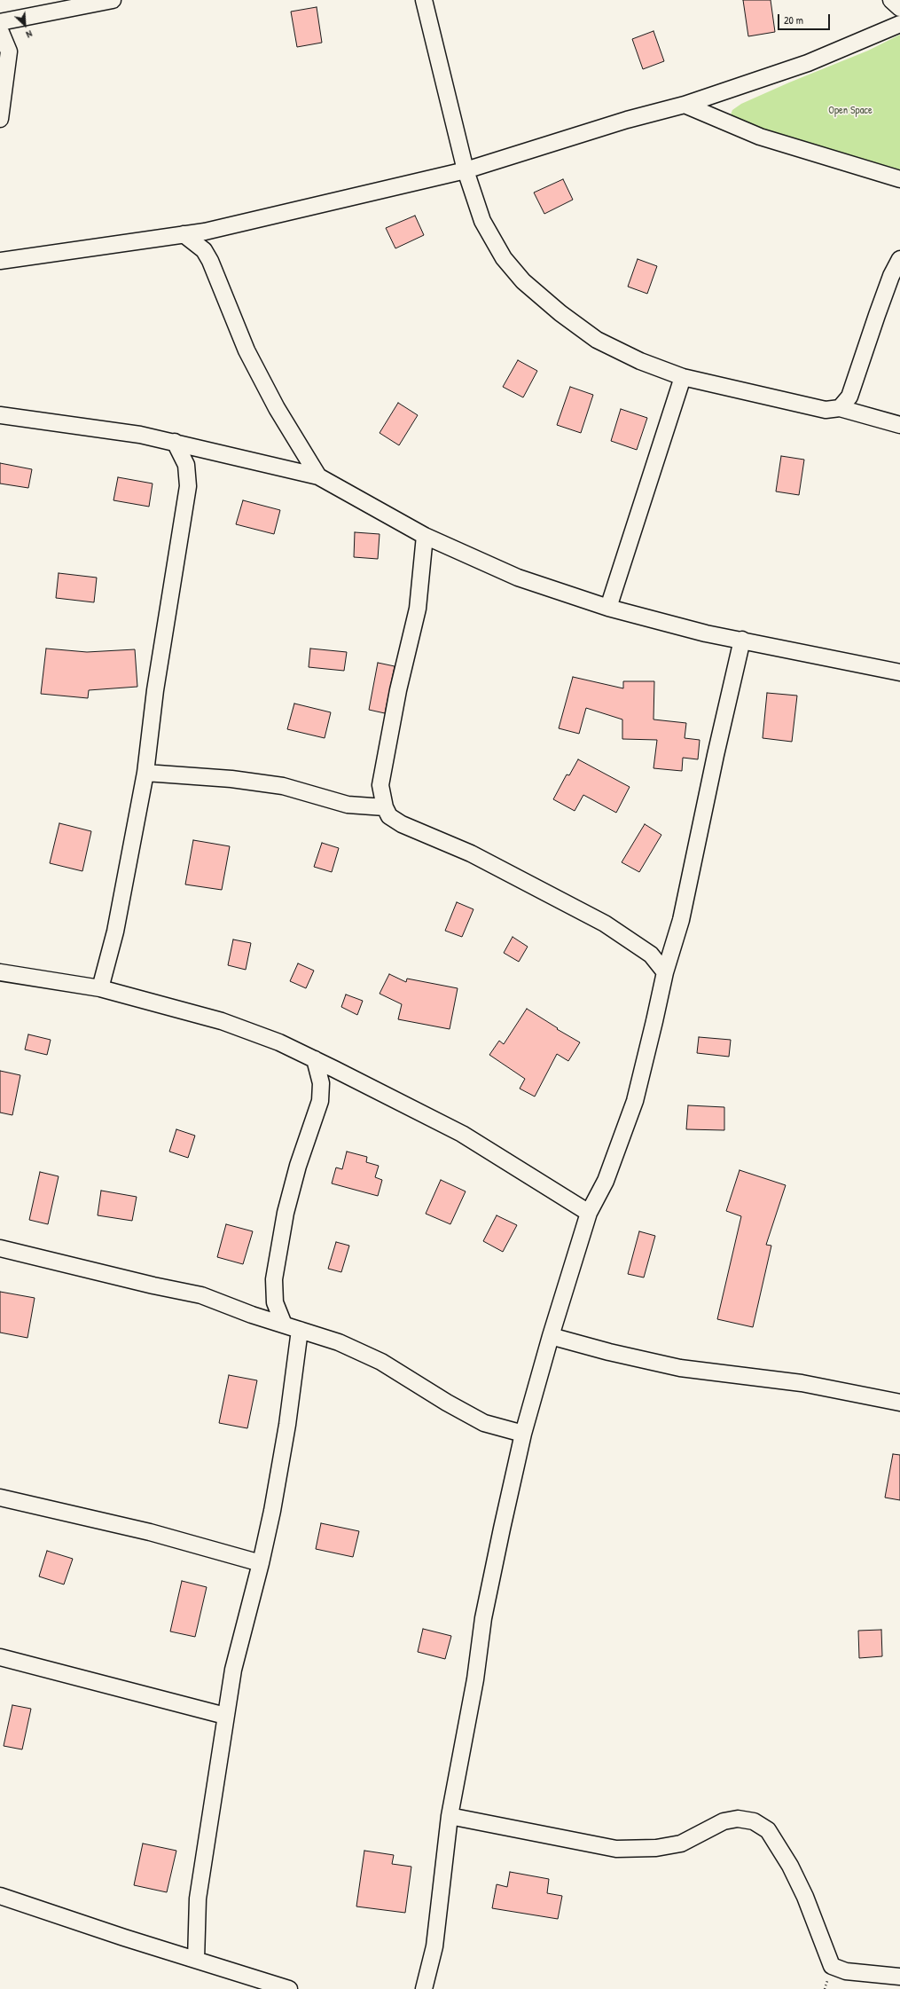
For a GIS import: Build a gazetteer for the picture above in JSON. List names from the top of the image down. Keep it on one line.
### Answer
{"parks":["Open Space"],"scale_bar":"20 m","north":"bottom right"}
